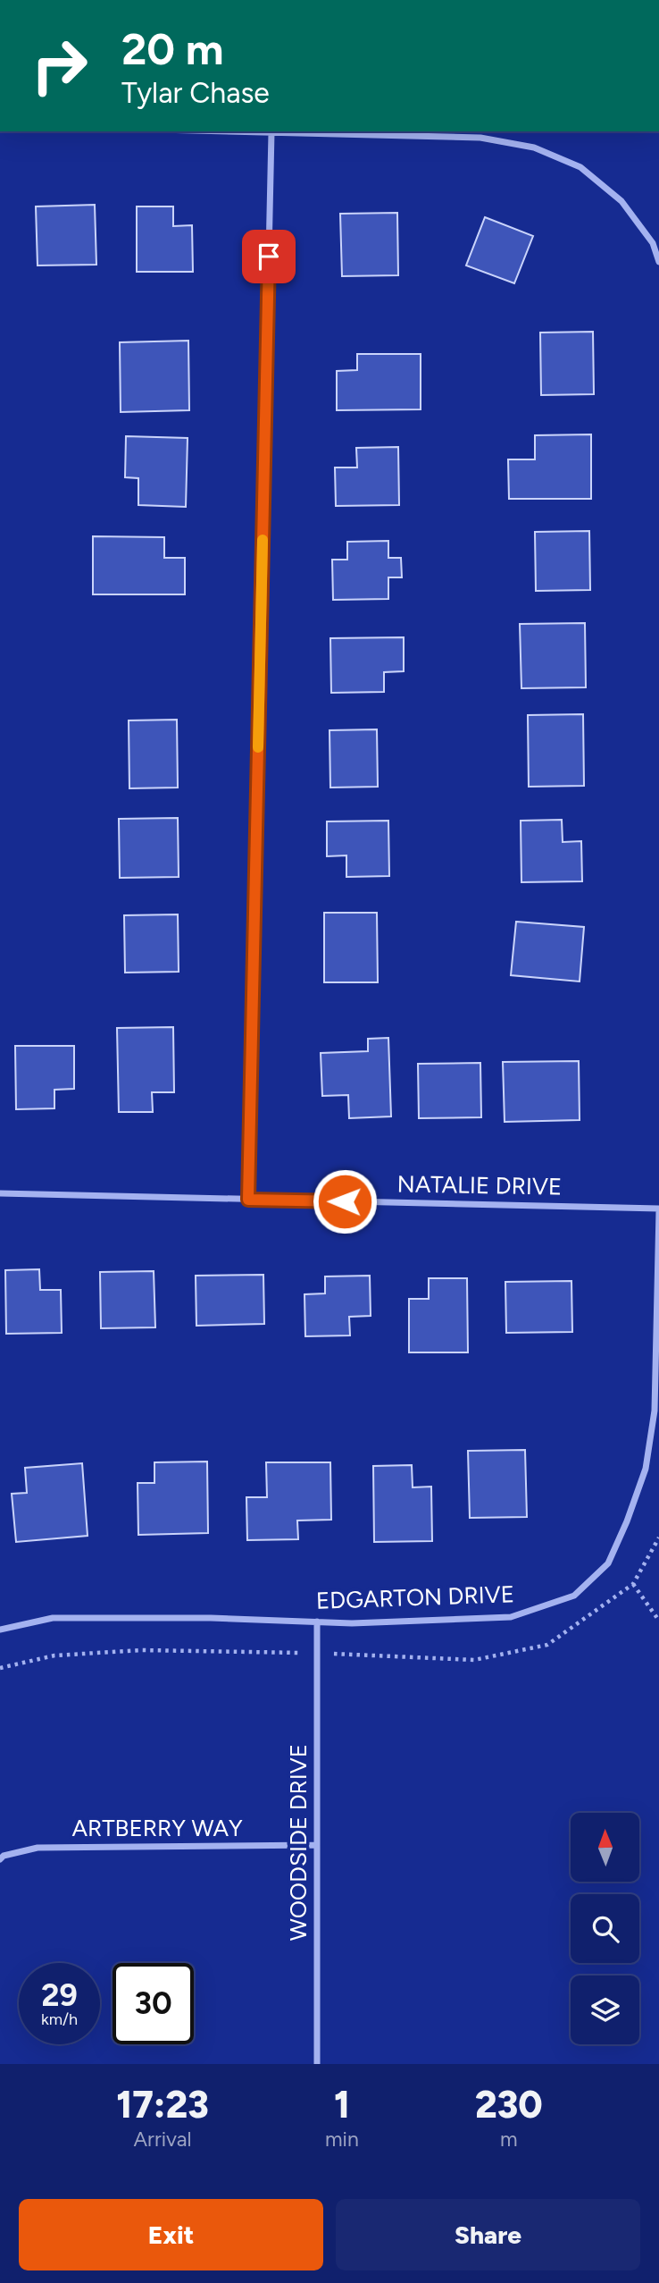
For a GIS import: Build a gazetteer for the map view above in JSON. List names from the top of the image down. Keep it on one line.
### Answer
{"streets":{"street":["NATALIE DRIVE","EDGARTON DRIVE","ARTBERRY WAY","WOODSIDE DRIVE"]},"crossings":[["NATALIE DRIVE","EDGARTON DRIVE"],["EDGARTON DRIVE","WOODSIDE DRIVE"],["ARTBERRY WAY","WOODSIDE DRIVE"]],"north":"top","page":{"turn":["20 m","Tylar Chase"],"speed":"29 km/h","limit":"30","eta":["17:23","Arrival","1","min","230","m"],"buttons":["Exit","Share"]}}
